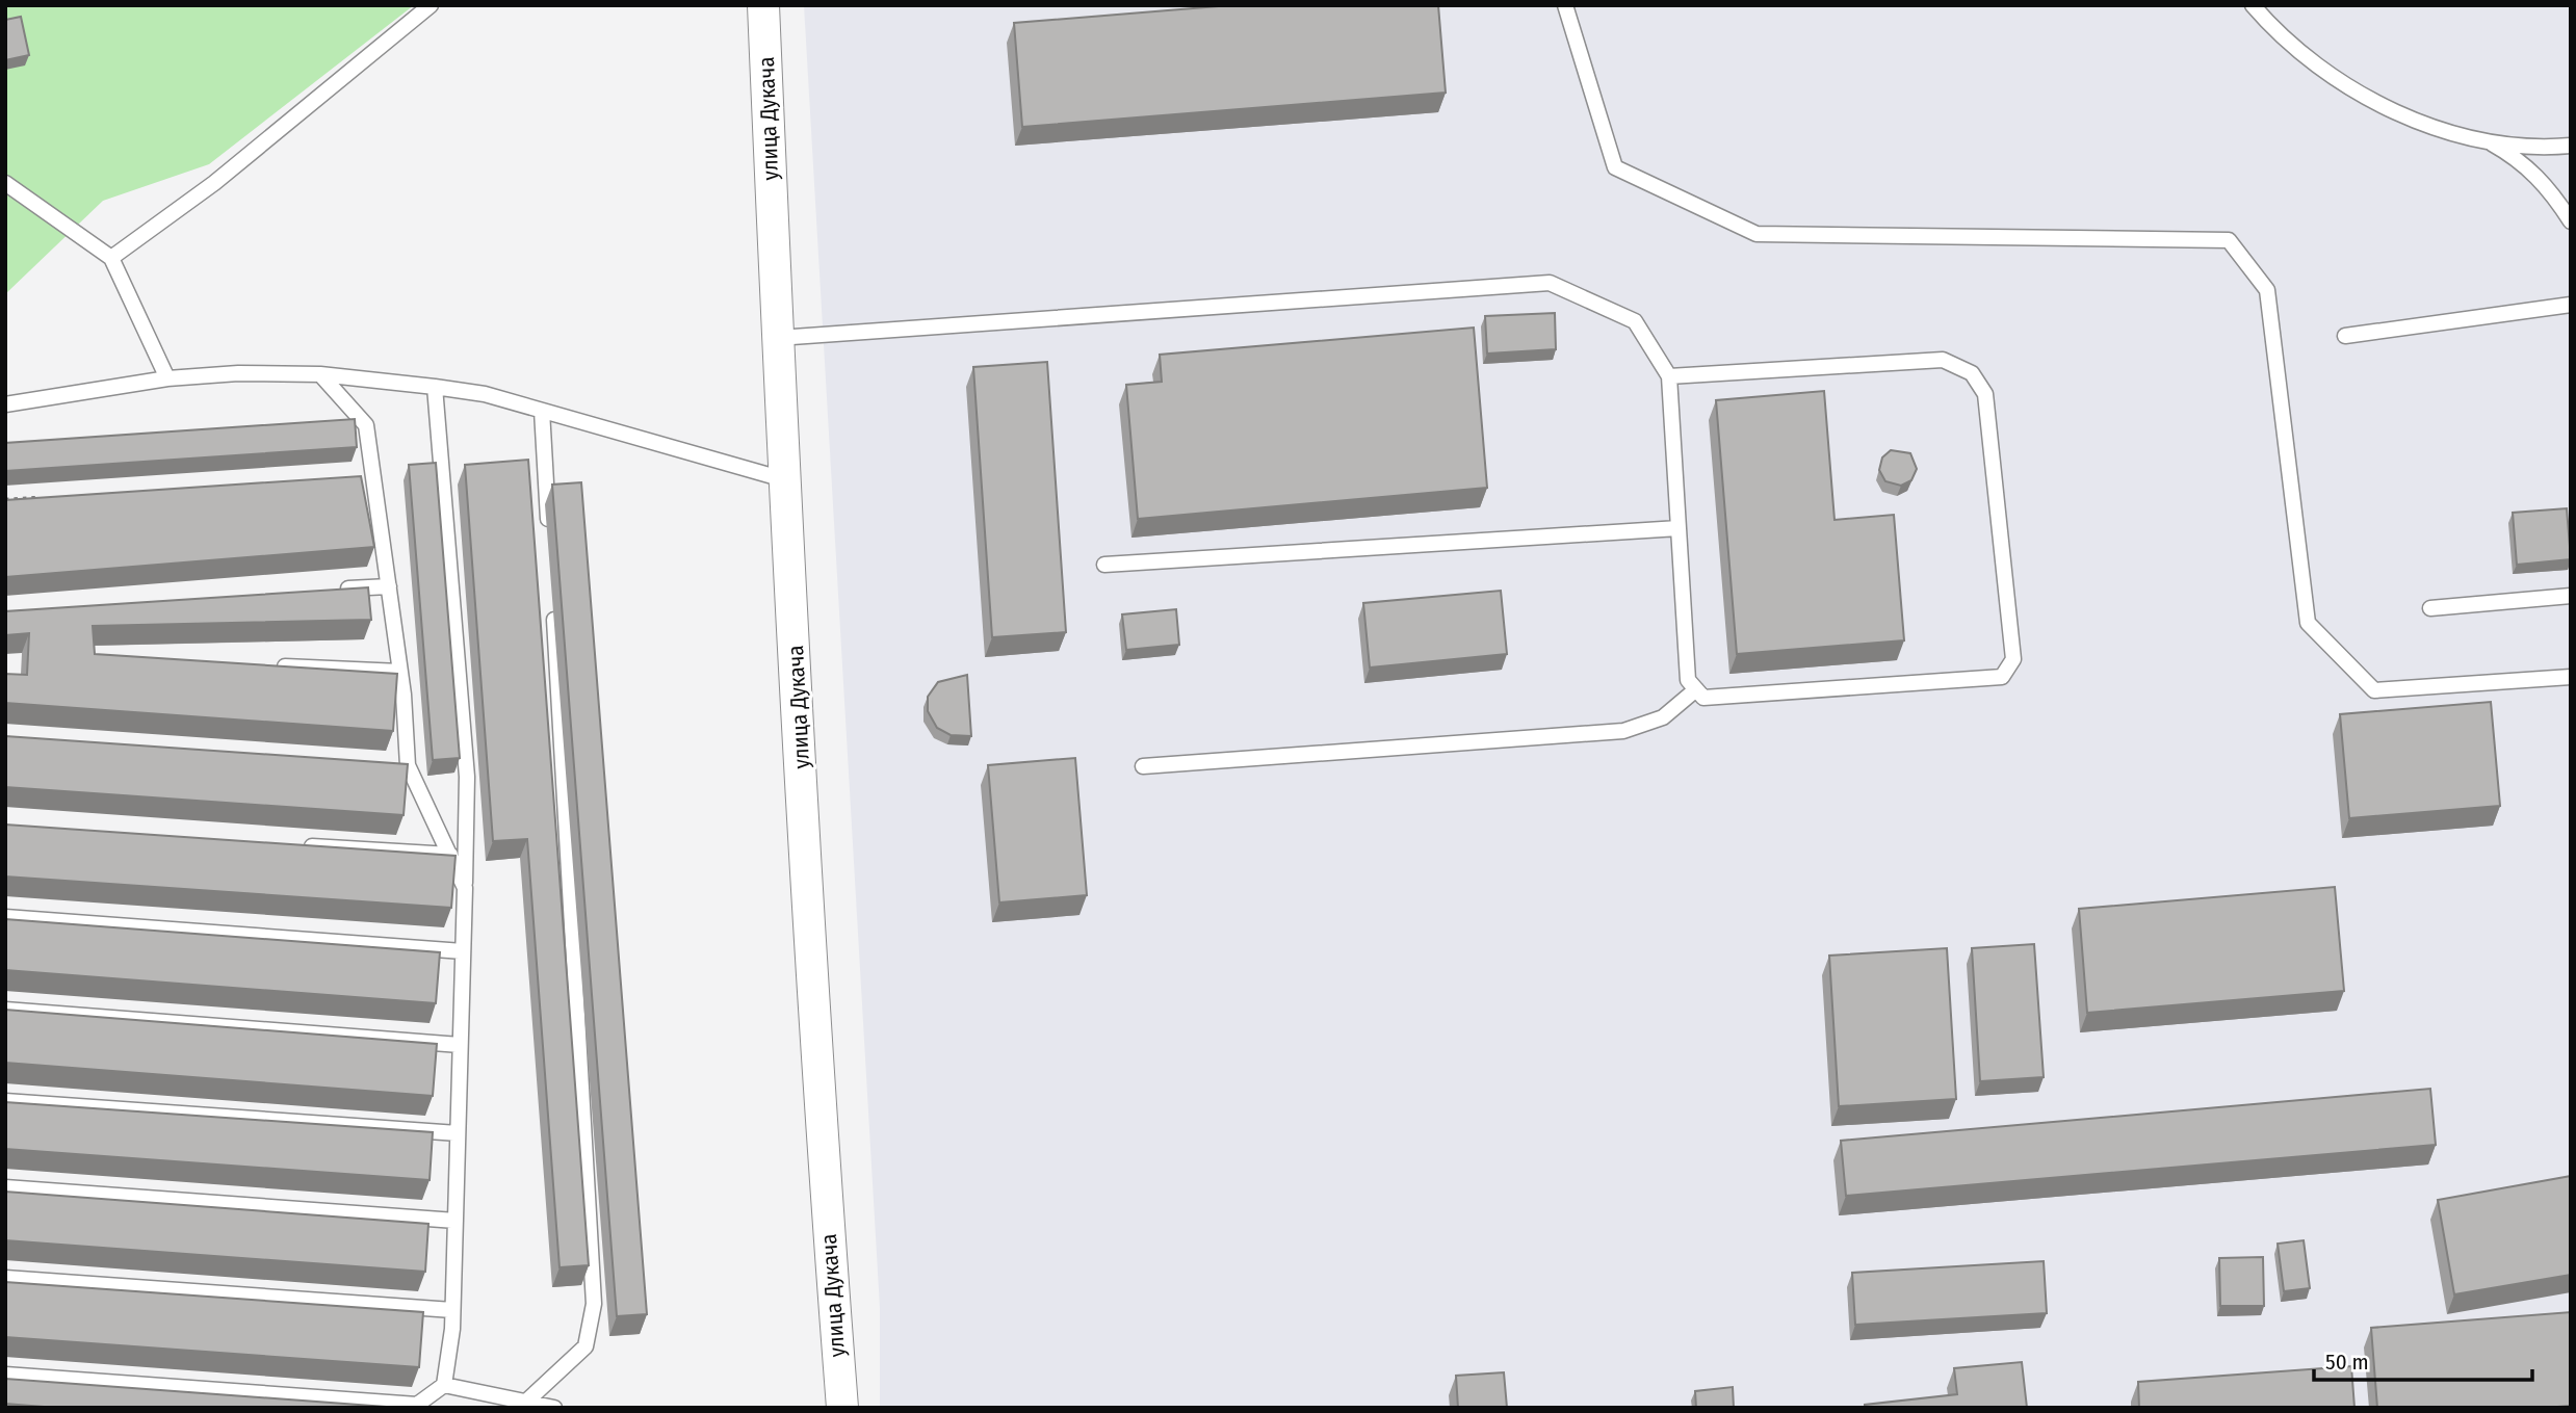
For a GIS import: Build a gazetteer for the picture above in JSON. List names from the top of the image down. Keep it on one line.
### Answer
{"streets":{"street":["улица Дукача"]},"scale_bar":"50 m"}
